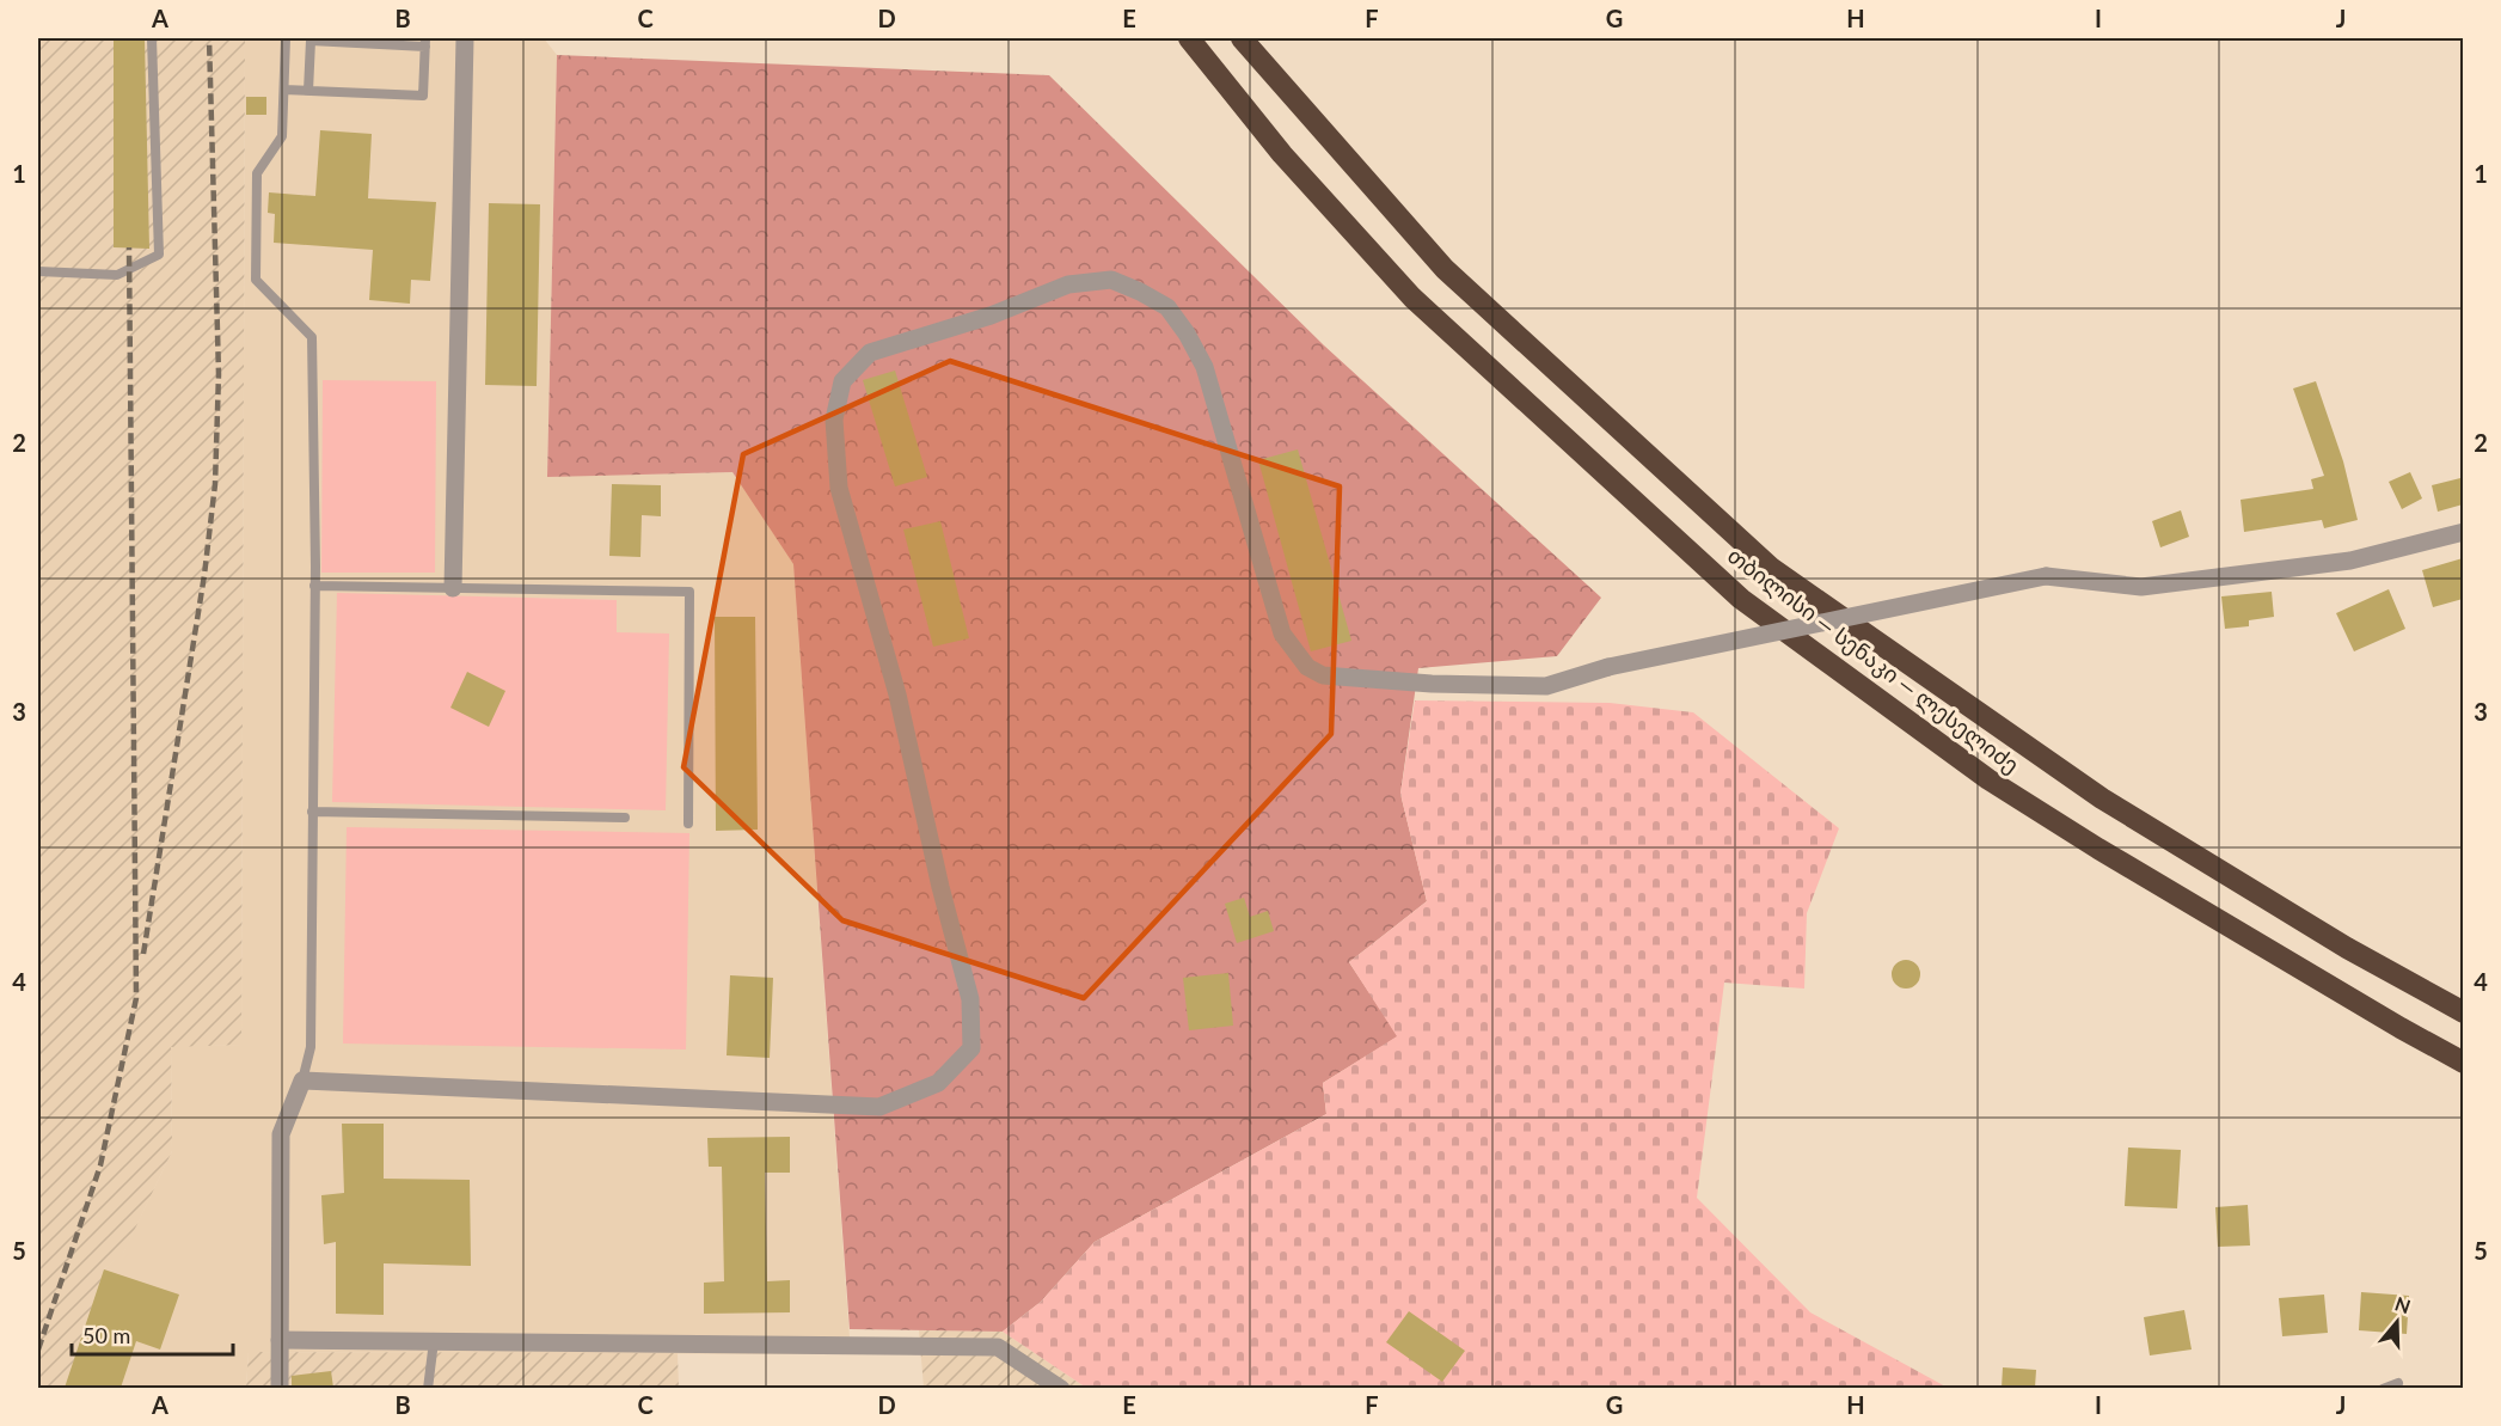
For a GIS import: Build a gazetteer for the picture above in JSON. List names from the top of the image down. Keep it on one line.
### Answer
{"streets":{"highway":["თბილისი — სენაკი — ლესელიძე"]},"scale_bar":"50 m","north":"top","grid":{"columns":["A","B","C","D","E","F","G","H","I","J"],"rows":["1","2","3","4","5"]}}
